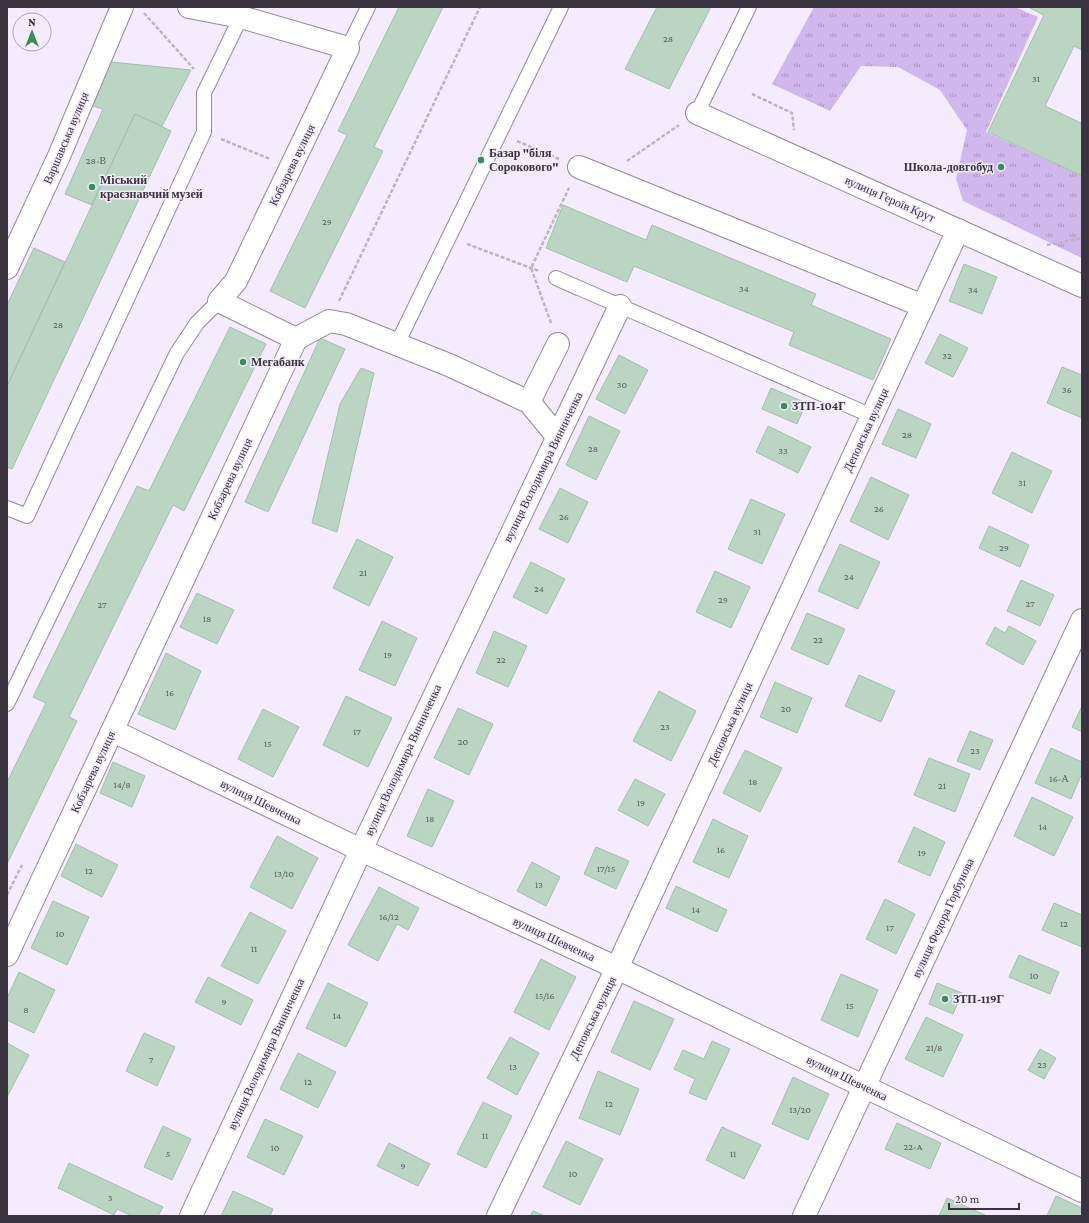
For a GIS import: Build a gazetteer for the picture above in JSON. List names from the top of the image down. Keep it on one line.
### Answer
{"streets":{"street":["Варшавська вулиця","Кобзарева вулиця","вулиця Героїв Крут","Деповська вулиця","вулиця Володимира Винниченка","вулиця Шевченка","вулиця Федора Горбунова"]},"crossings":[["Кобзарева вулиця","вулиця Шевченка"],["вулиця Героїв Крут","Деповська вулиця"],["Деповська вулиця","вулиця Шевченка"],["вулиця Володимира Винниченка","вулиця Шевченка"],["вулиця Шевченка","вулиця Федора Горбунова"]],"places":["Базар \"біля Сорокового\"","Школа-довгобуд","Міський краєзнавчий музей","Мегабанк","ЗТП-104Г","ЗТП-119Г"],"house_numbers":["28","31","28-В","29","34","34","28","32","30","36","28","28","33","31","26","26","31","29","21","24","24","29","27","27","18","22","19","22","16","20","23","17","20","15","23","16-А","18","14/8","21","19","18","14","16","19","17/15","12","13/10","13","14","16/12","12","17","10","11","10","15/16","9","15","8","14","21/8","7","23","13","12","12","13/20","11","22-A","10","5","11","9","10","3"],"scale_bar":"20 m","north":"top"}
